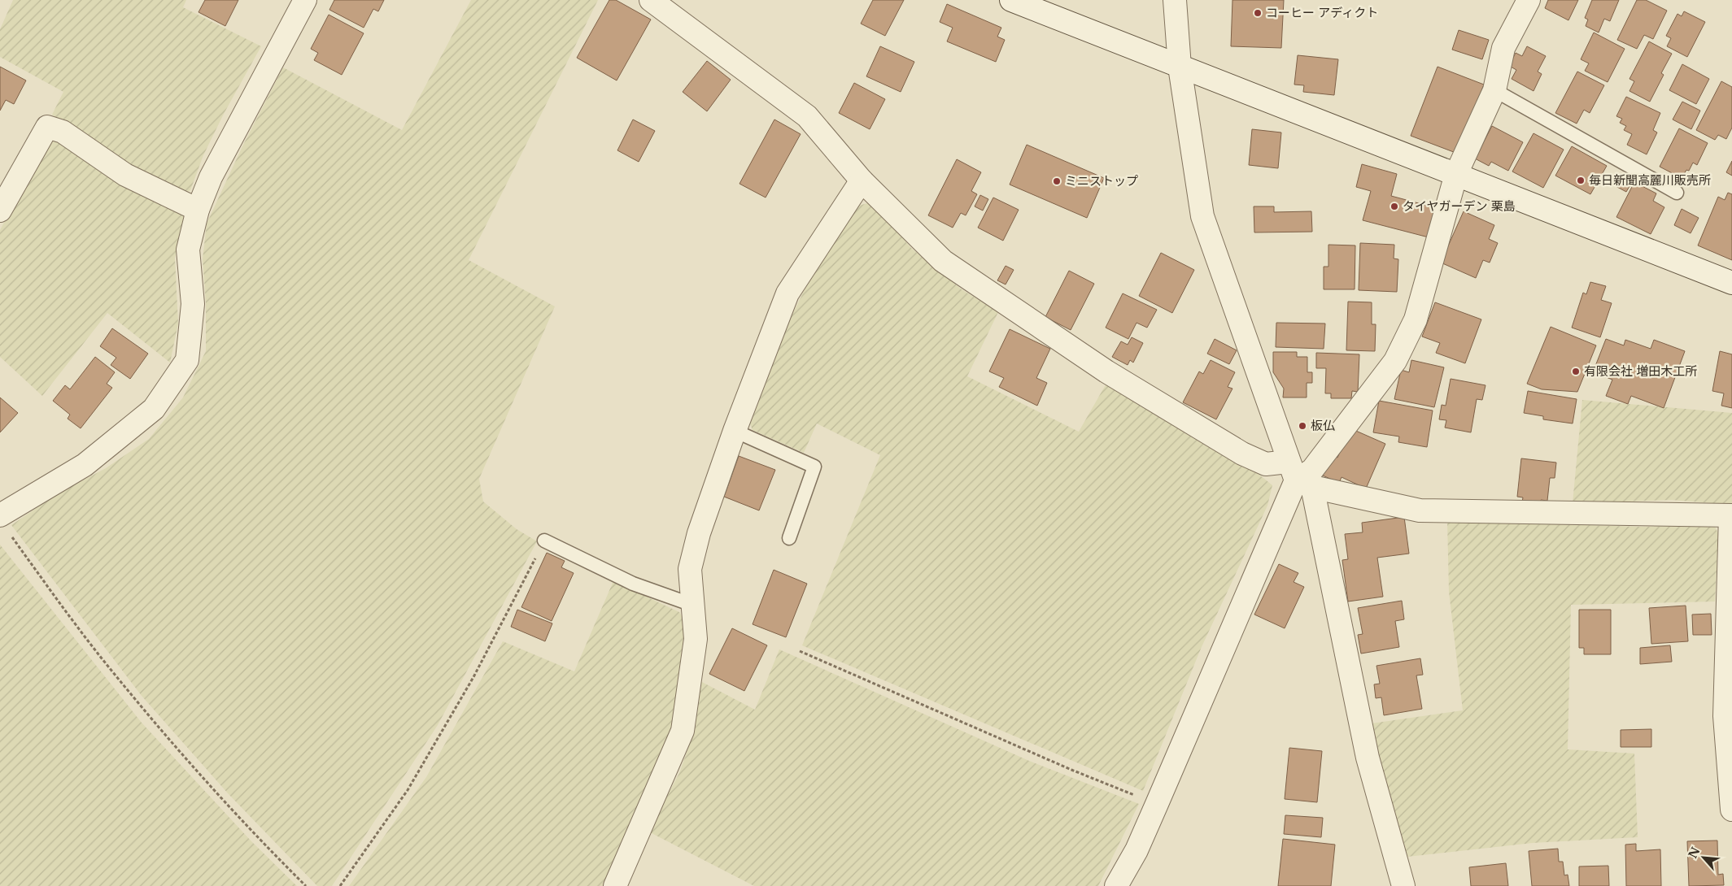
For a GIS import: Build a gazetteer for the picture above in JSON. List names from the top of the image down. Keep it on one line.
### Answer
{"places":["コーヒー アディクト","毎日新聞高麗川販売所","ミニストップ","タイヤガーデン 栗島","有限会社 増田木工所","板仏"],"north":"top left"}
